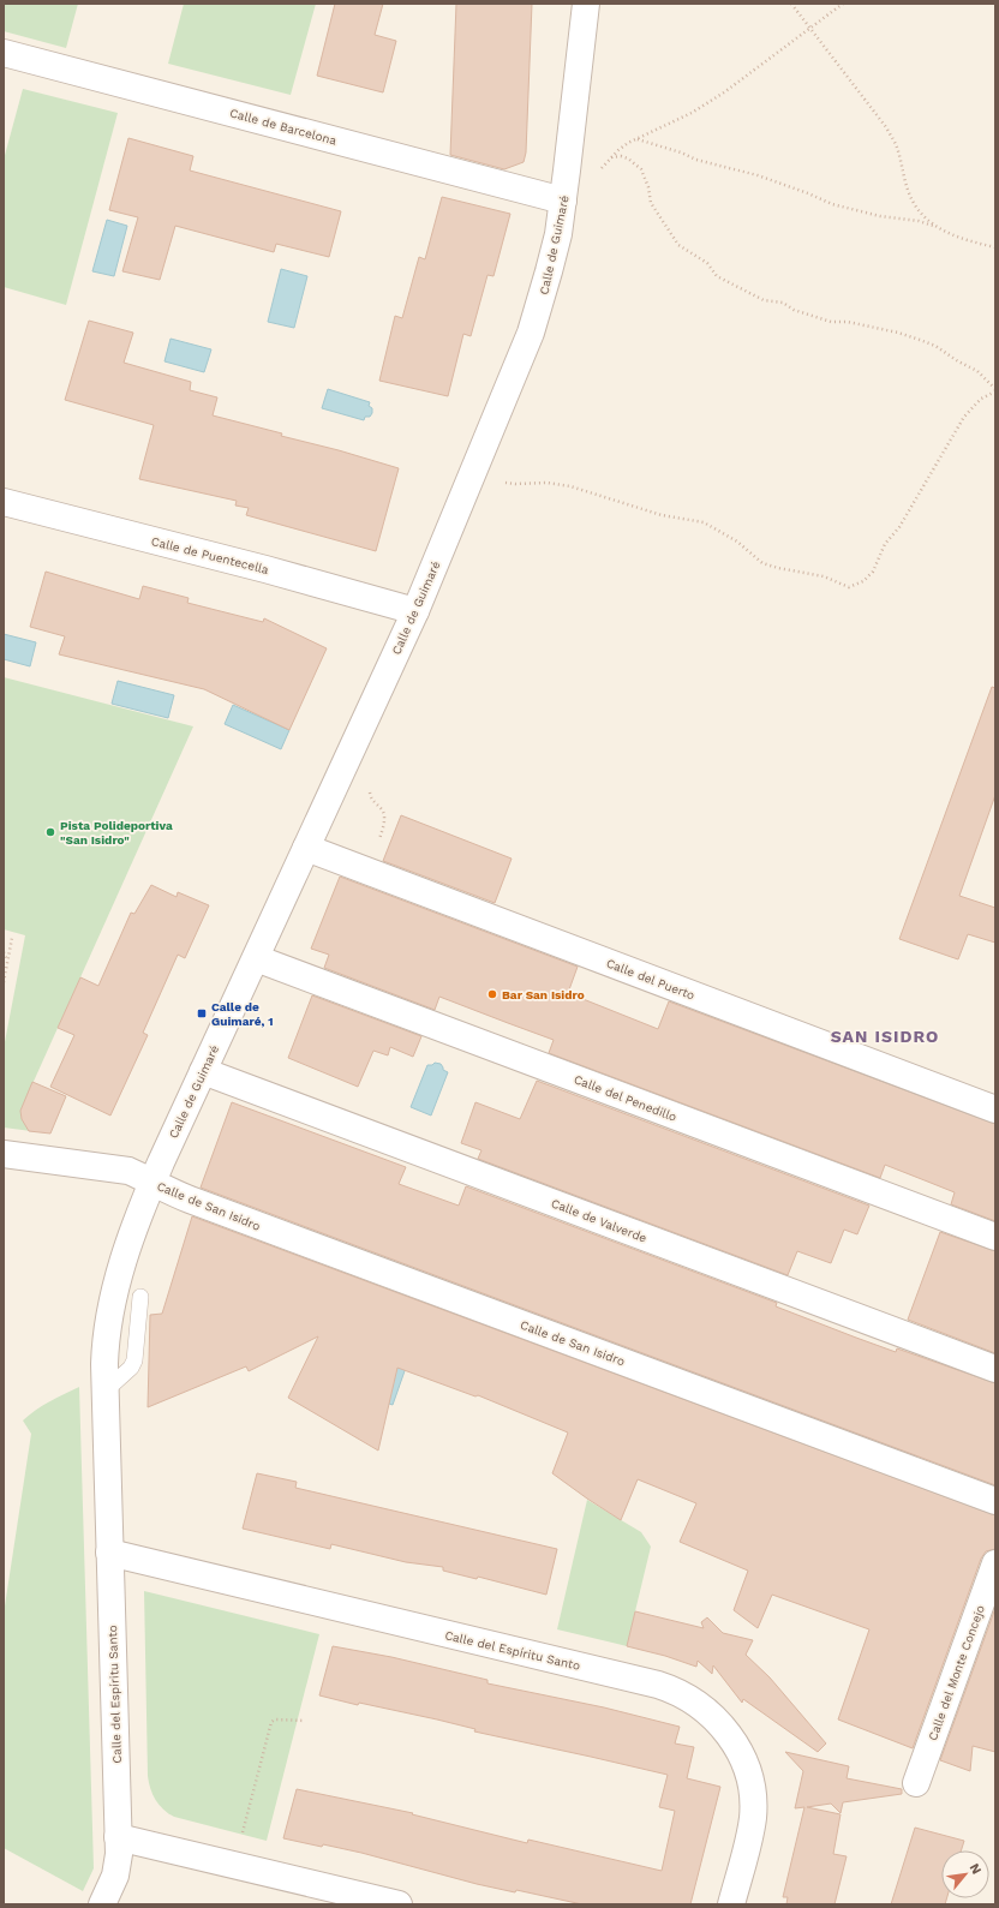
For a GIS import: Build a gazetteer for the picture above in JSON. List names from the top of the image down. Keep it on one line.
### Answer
{"streets":{"street":["Calle de Barcelona","Calle de Guimaré","Calle de Puentecella","Calle del Puerto","Calle del Penedillo","Calle de San Isidro","Calle de Valverde","Calle del Espíritu Santo","Calle del Monte Concejo"]},"crossings":[["Calle de Barcelona","Calle de Guimaré"],["Calle de Guimaré","Calle de Puentecella"],["Calle de Guimaré","Calle del Puerto"],["Calle de Guimaré","Calle del Penedillo"],["Calle de Guimaré","Calle de San Isidro"],["Calle de Guimaré","Calle de Valverde"],["Calle de Guimaré","Calle del Espíritu Santo"],["Calle de San Isidro","Calle del Espíritu Santo"]],"districts":["SAN ISIDRO"],"places":{"other":["Pista Polideportiva \"San Isidro\"","Bar San Isidro"],"transit":["Calle de Guimaré, 1"]},"north":"top right"}
